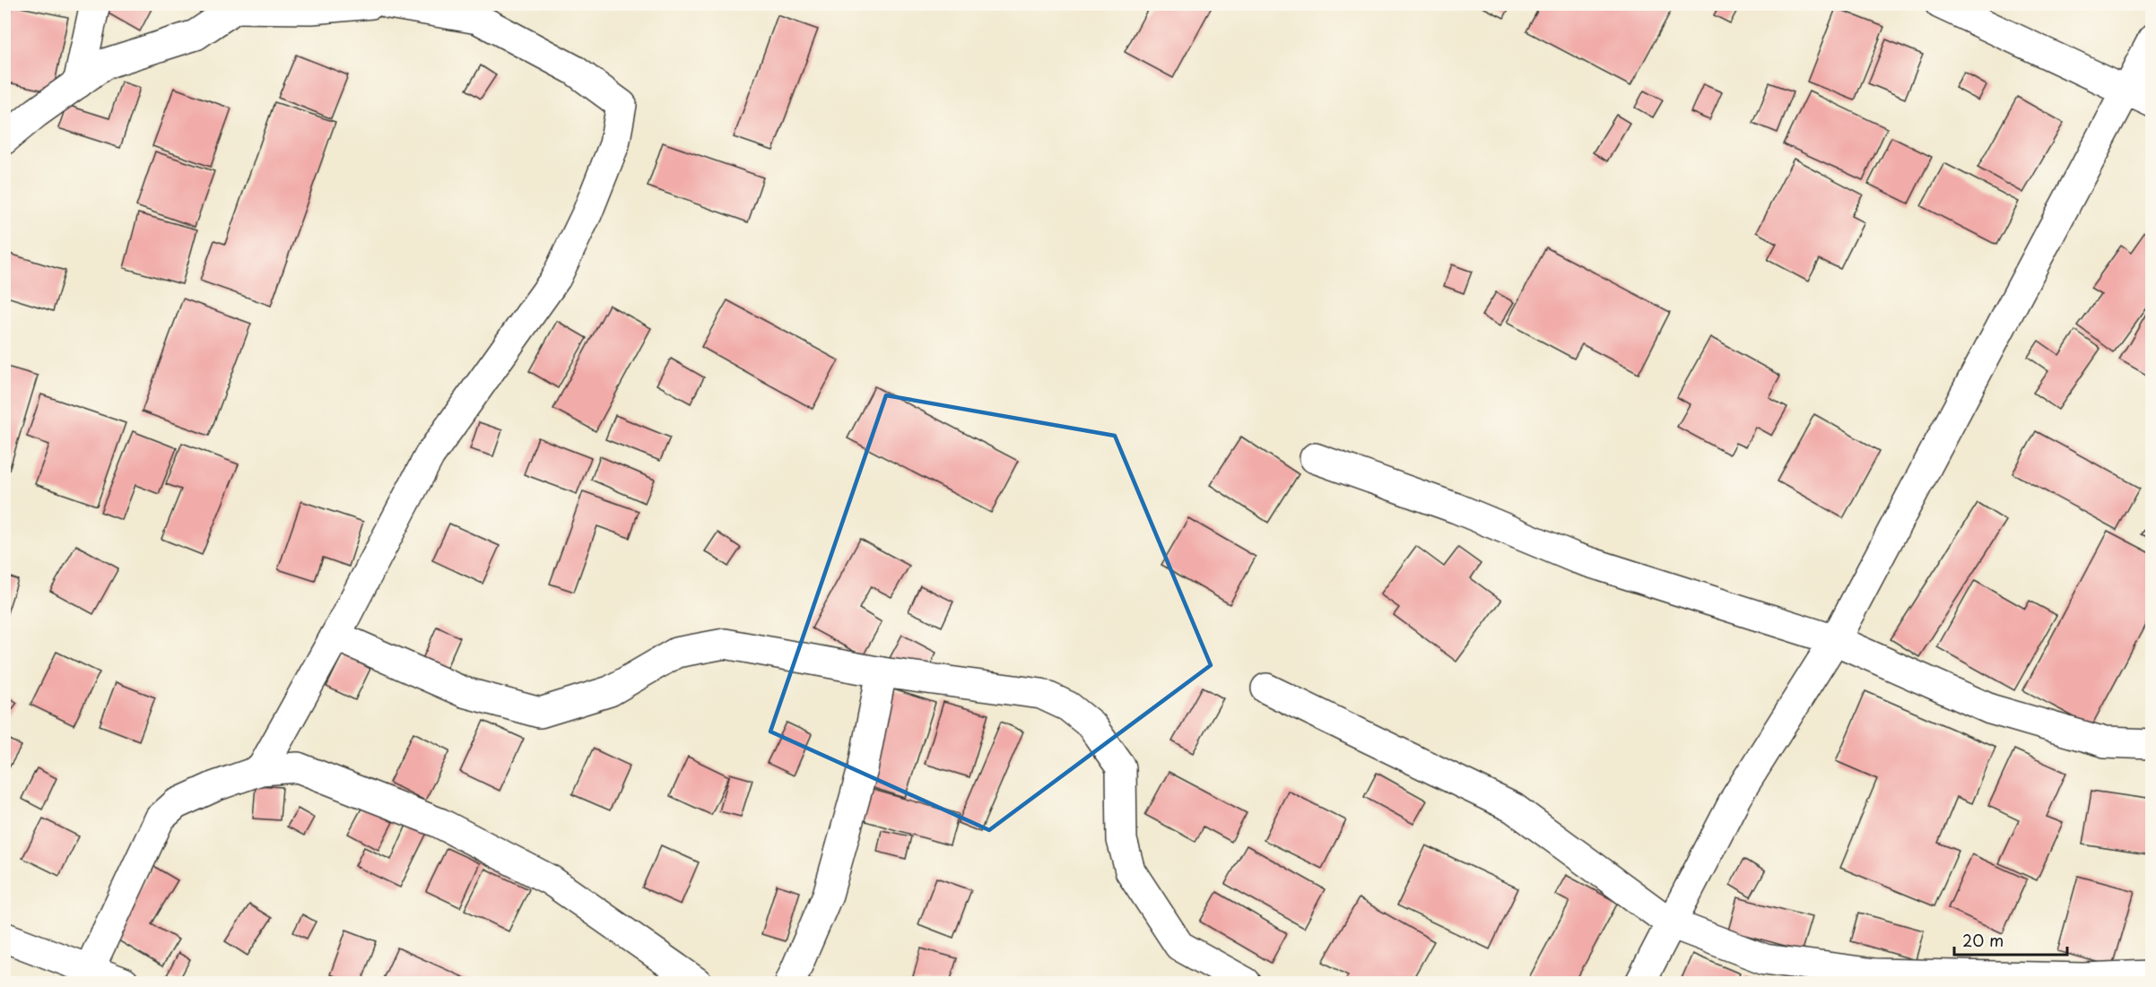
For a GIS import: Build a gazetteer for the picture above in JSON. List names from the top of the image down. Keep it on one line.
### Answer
{"scale_bar":"20 m"}
